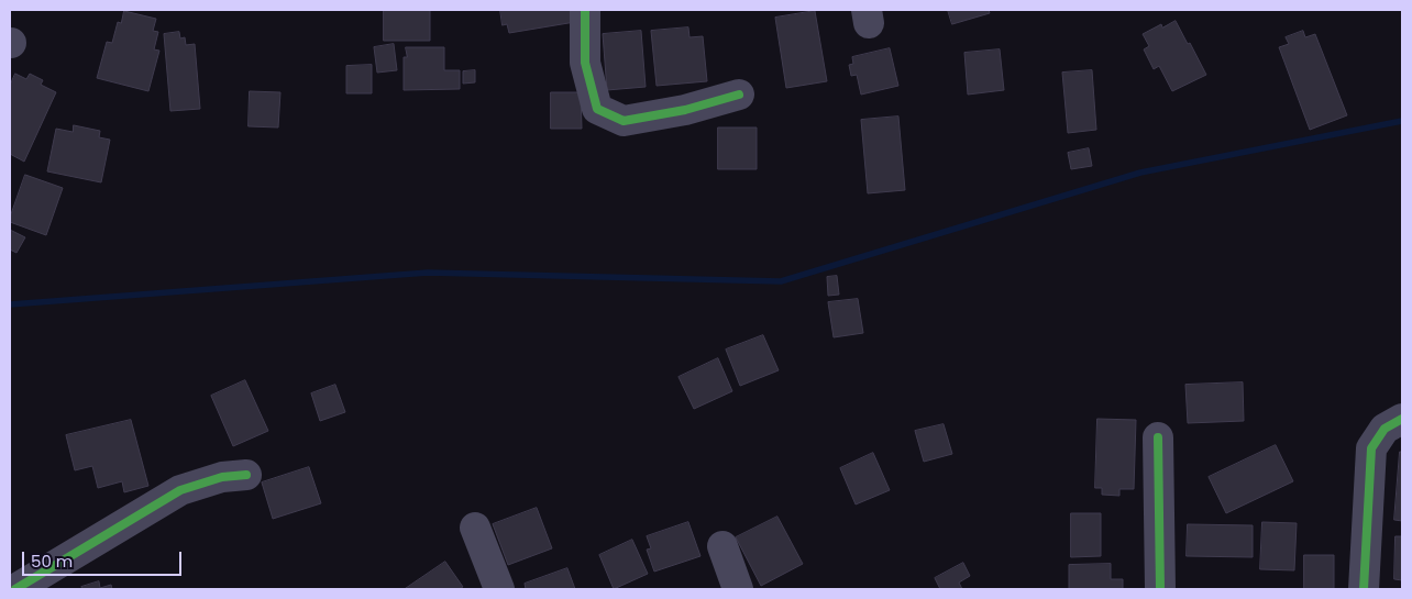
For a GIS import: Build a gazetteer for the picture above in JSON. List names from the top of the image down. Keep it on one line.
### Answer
{"scale_bar":"50 m"}
